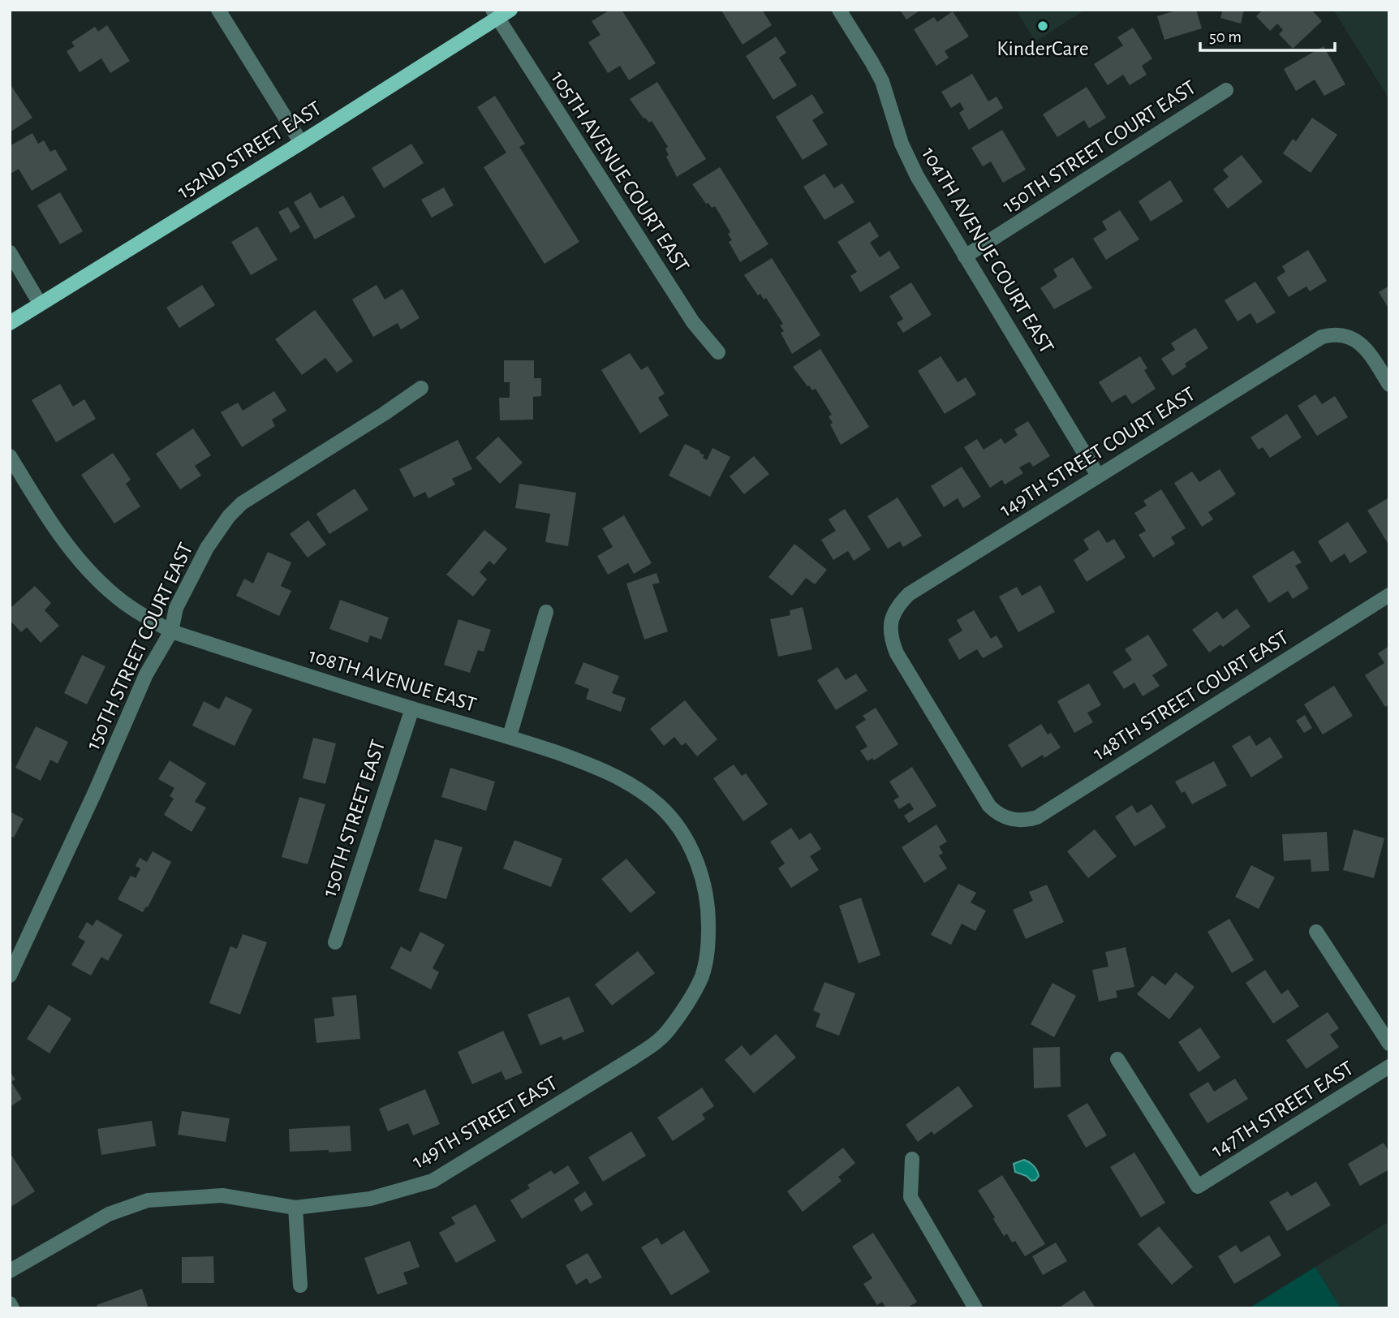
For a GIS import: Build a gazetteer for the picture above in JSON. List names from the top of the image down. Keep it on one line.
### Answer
{"streets":{"main road":["152ND STREET EAST"],"street":["150TH STREET COURT EAST","105TH AVENUE COURT EAST","104TH AVENUE COURT EAST","149TH STREET COURT EAST","108TH AVENUE EAST","148TH STREET COURT EAST","150TH STREET EAST","147TH STREET EAST","149TH STREET EAST"]},"crossings":[["150TH STREET COURT EAST","104TH AVENUE COURT EAST"],["150TH STREET COURT EAST","108TH AVENUE EAST"],["152ND STREET EAST","105TH AVENUE COURT EAST"],["104TH AVENUE COURT EAST","149TH STREET COURT EAST"],["149TH STREET COURT EAST","148TH STREET COURT EAST"],["108TH AVENUE EAST","150TH STREET EAST"],["108TH AVENUE EAST","149TH STREET EAST"]],"places":["KinderCare"],"scale_bar":"50 m"}
